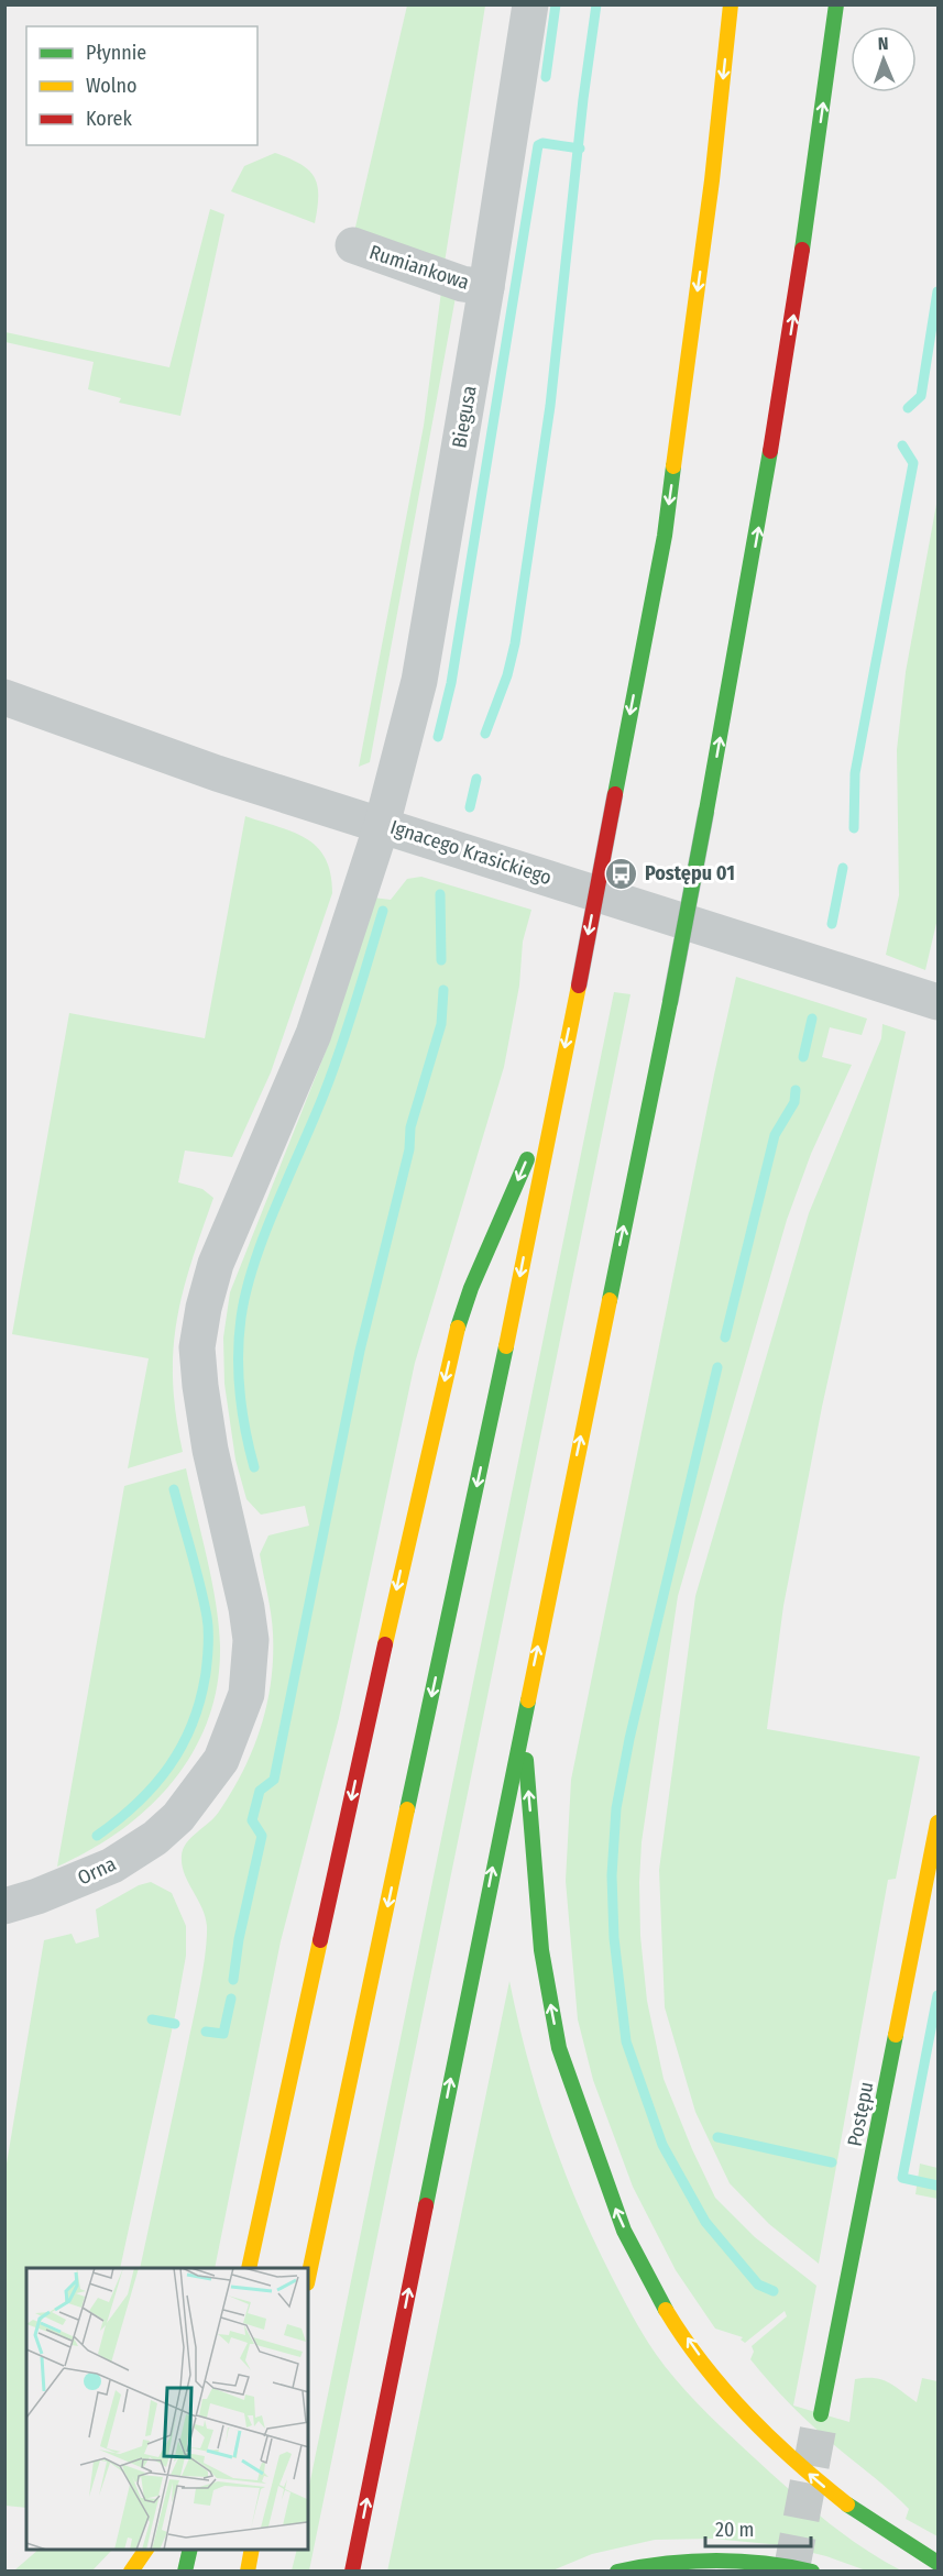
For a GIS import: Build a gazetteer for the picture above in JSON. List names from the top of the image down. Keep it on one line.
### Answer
{"streets":{"main road":["Postępu"],"street":["Rumiankowa","Biegusa","Ignacego Krasickiego","Orna"]},"crossings":[["Rumiankowa","Biegusa"],["Biegusa","Ignacego Krasickiego"],["Biegusa","Orna"]],"places":{"bus stop":["Postępu 01"]},"legend":["Płynnie","Wolno","Korek"],"scale_bar":"20 m","north":"top"}
